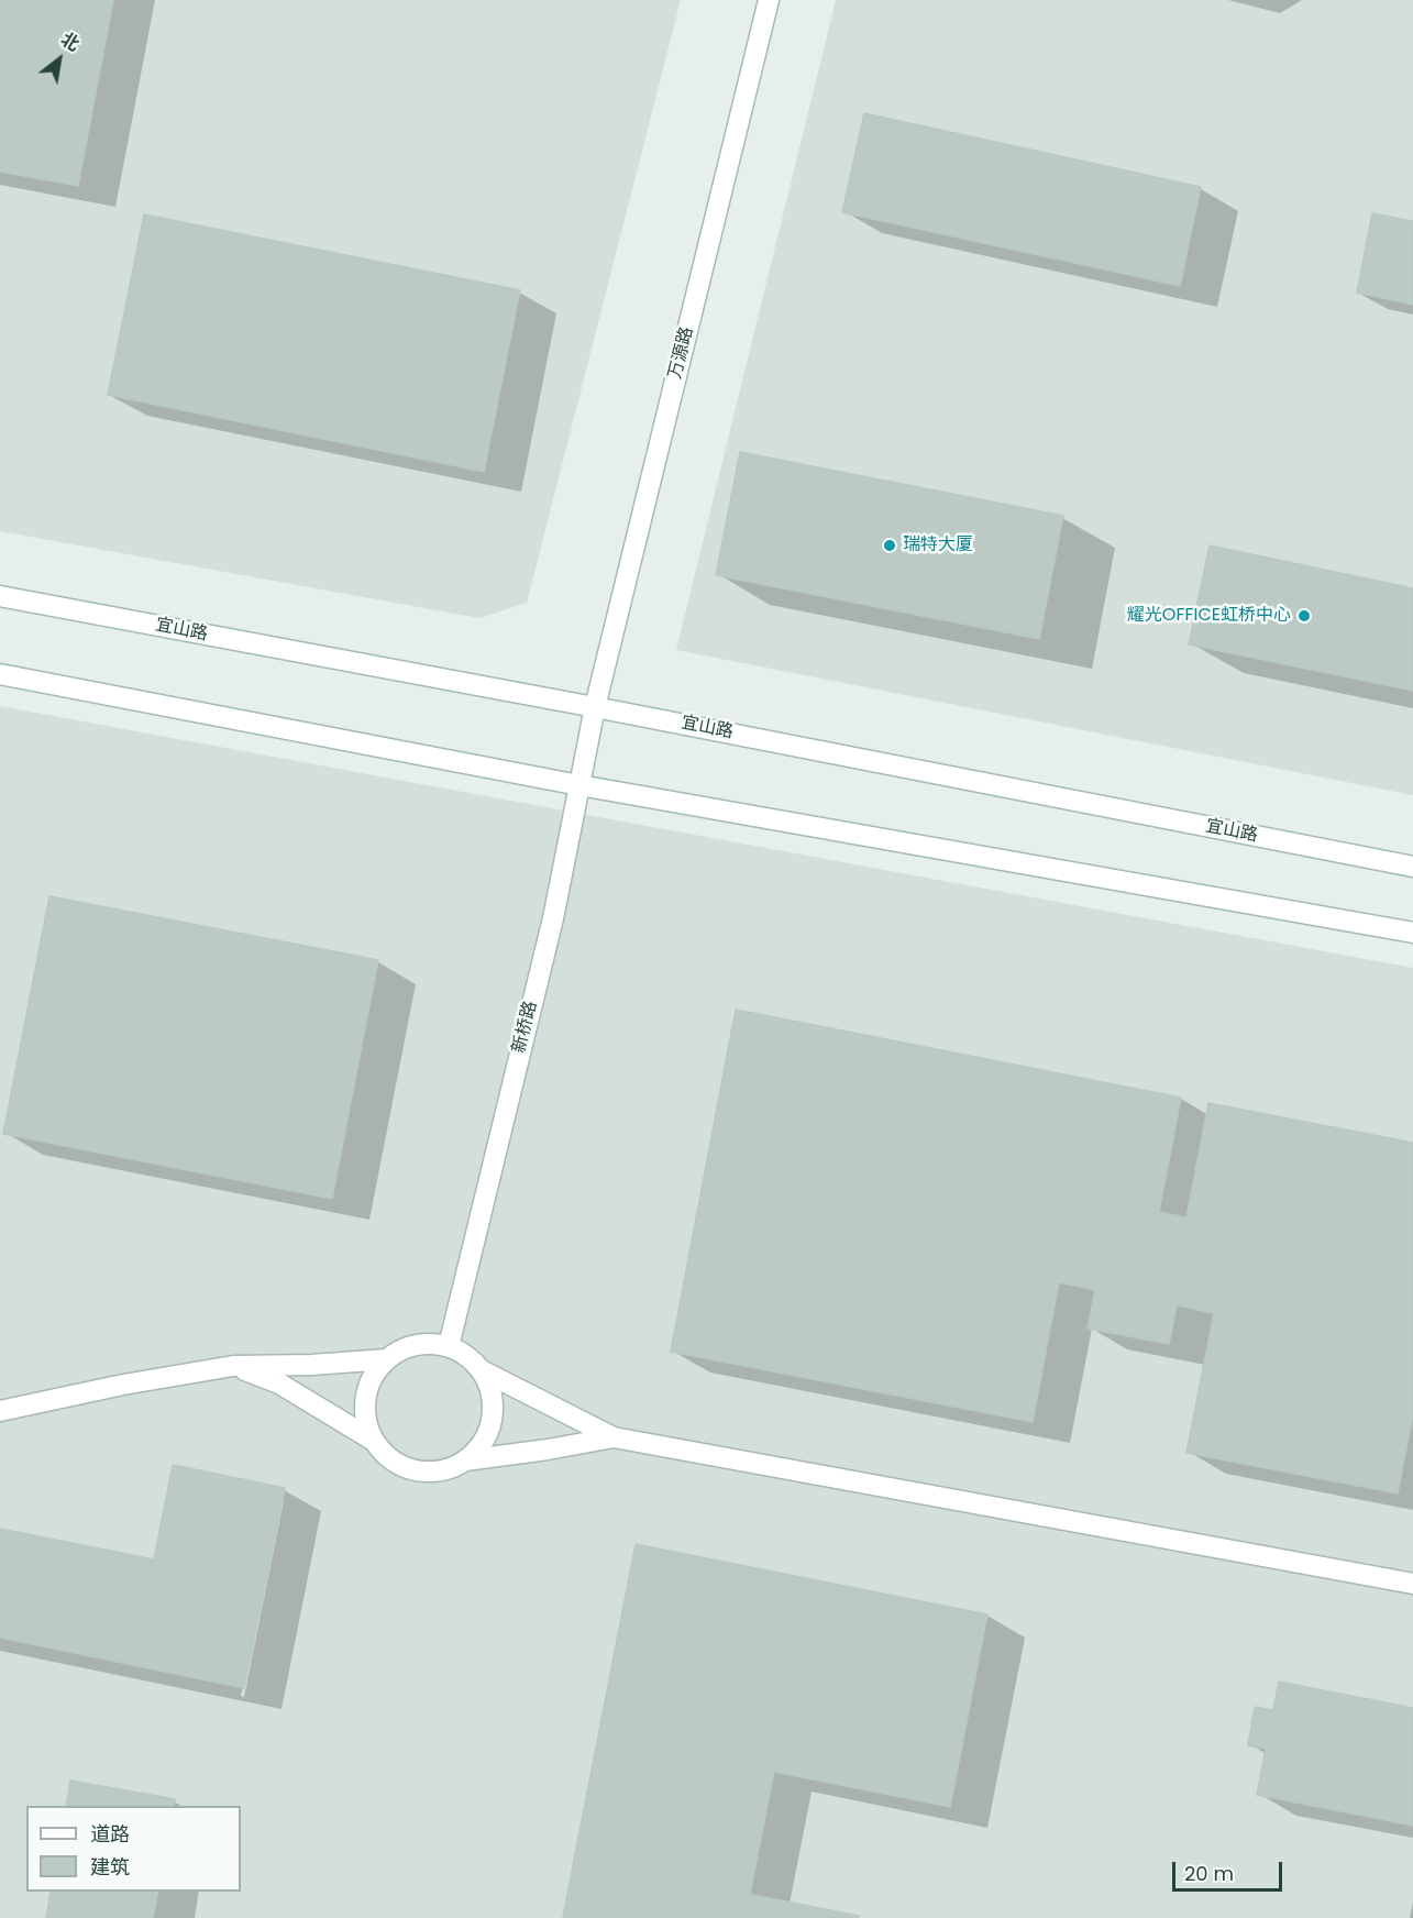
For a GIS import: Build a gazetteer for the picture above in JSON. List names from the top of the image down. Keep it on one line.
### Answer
{"streets":{"street":["万源路","宜山路","新桥路"]},"crossings":[["万源路","宜山路"],["万源路","新桥路"],["宜山路","新桥路"]],"places":["瑞特大厦","耀光OFFICE虹桥中心"],"legend":["道路","建筑"],"scale_bar":"20 m","north":"top right"}
